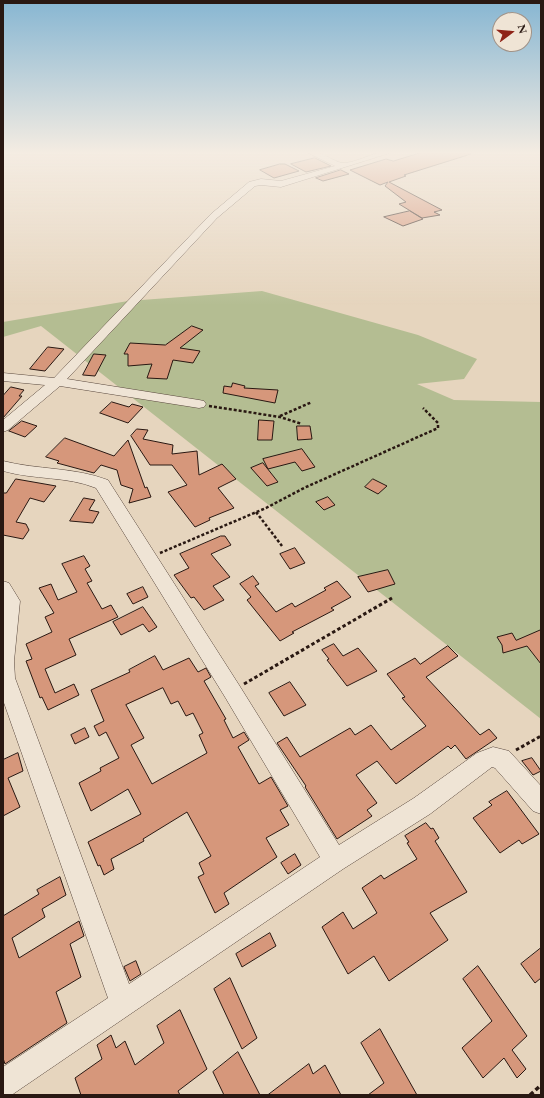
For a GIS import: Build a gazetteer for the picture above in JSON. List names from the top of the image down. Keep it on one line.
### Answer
{"north":"right"}
